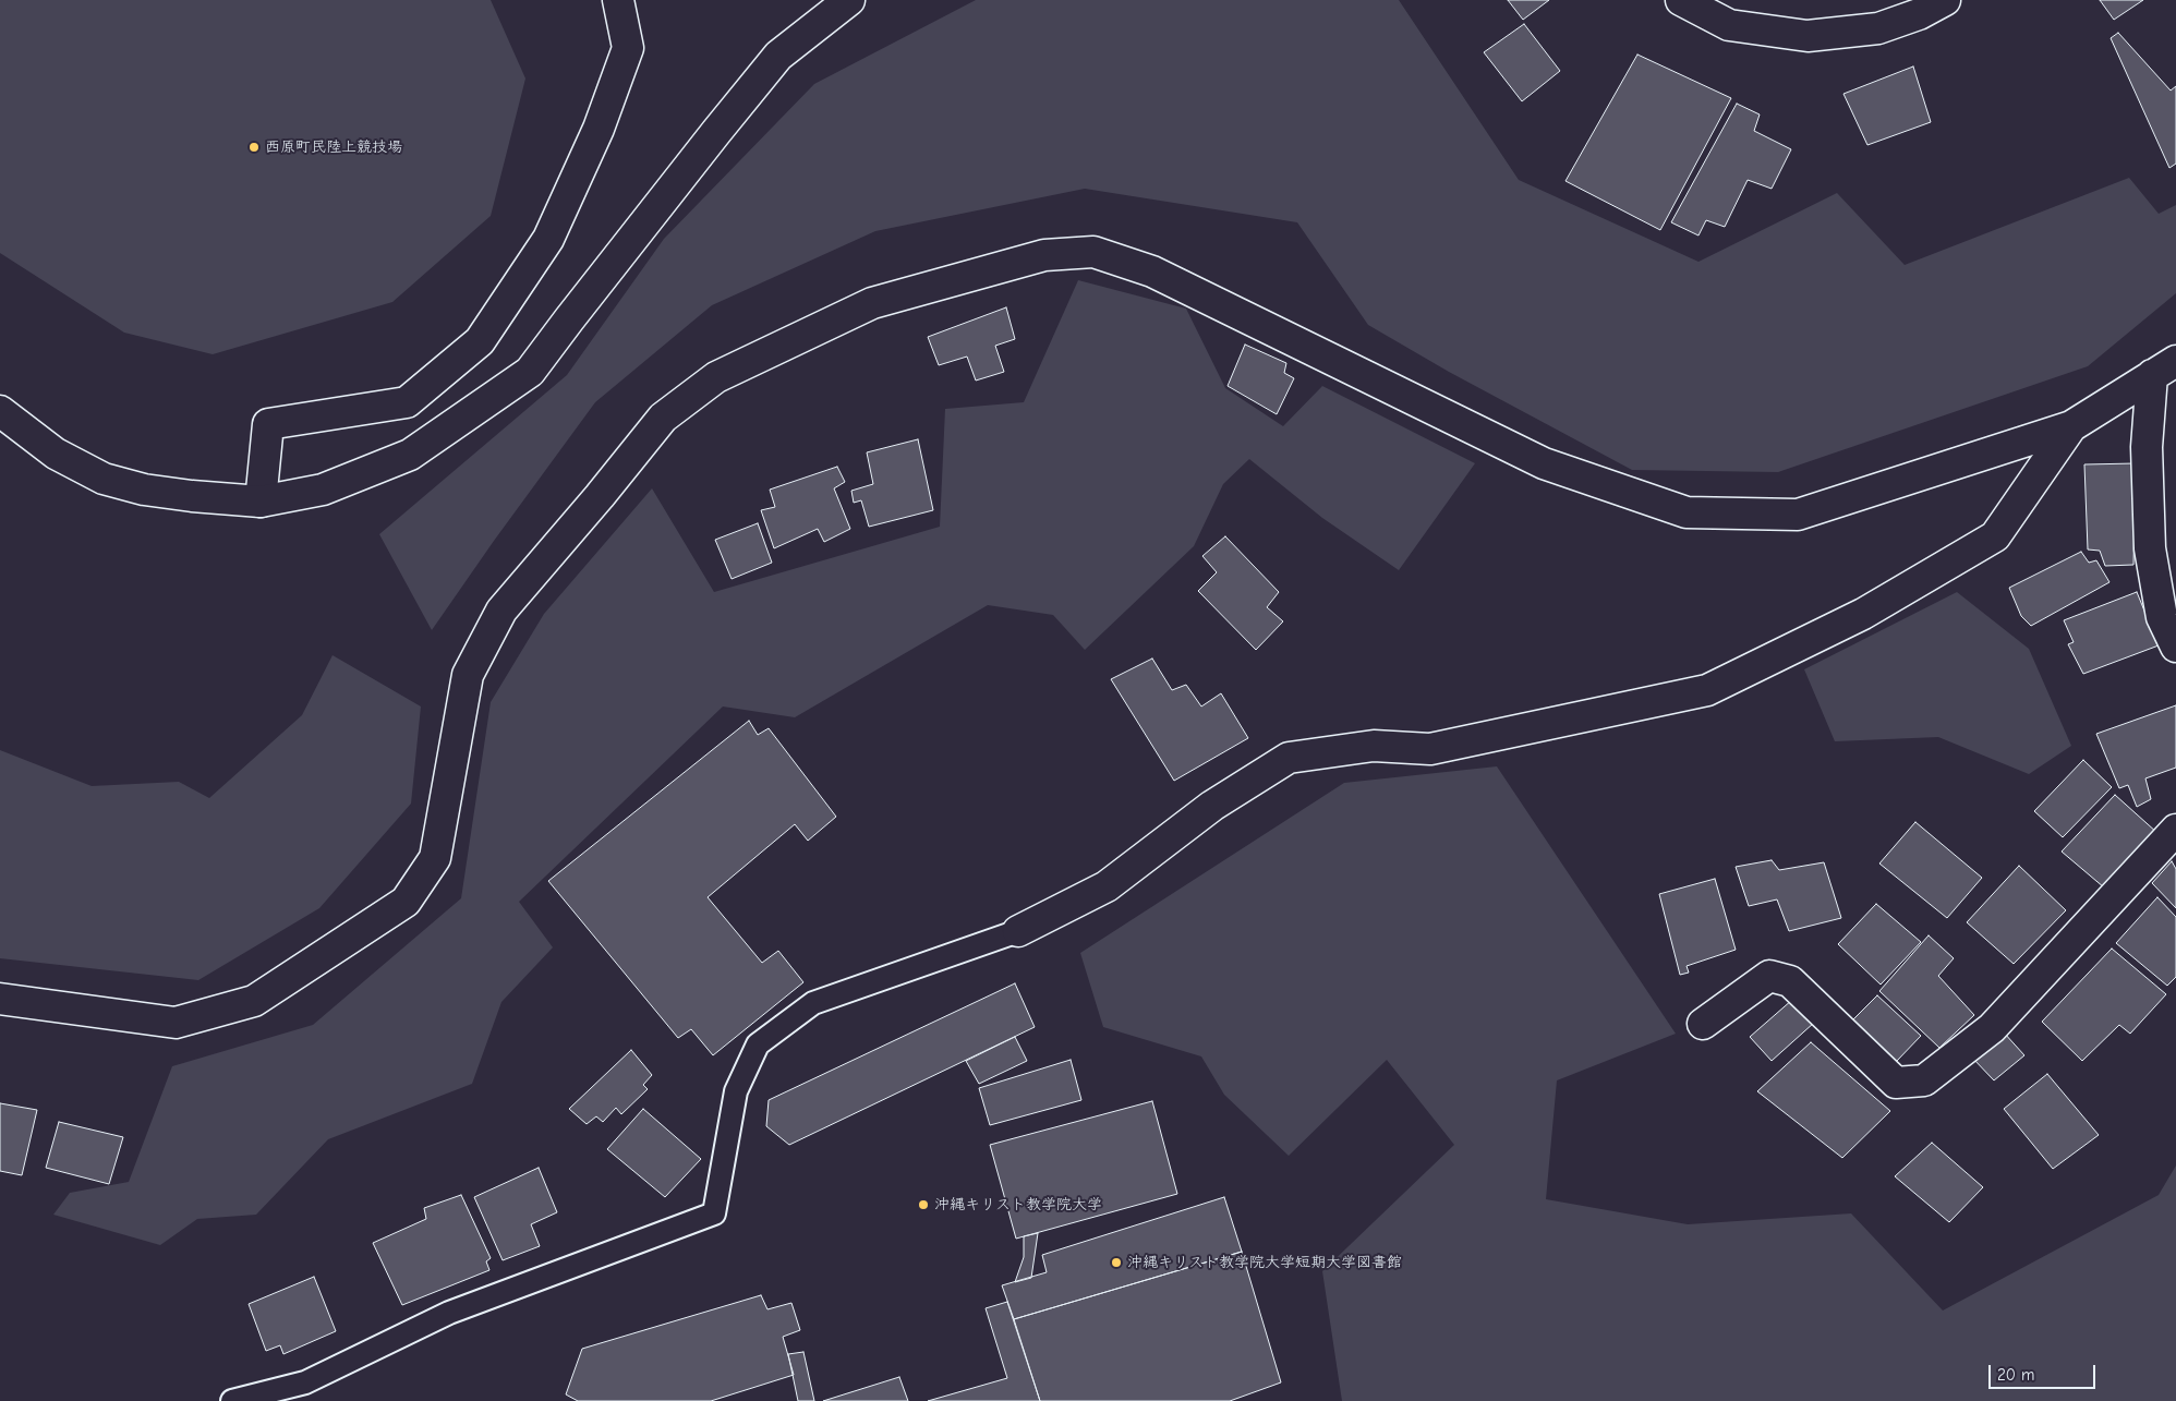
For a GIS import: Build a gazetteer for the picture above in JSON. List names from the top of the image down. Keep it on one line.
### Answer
{"places":["西原町民陸上競技場","沖縄キリスト教学院大学","沖縄キリスト教学院大学短期大学図書館"],"scale_bar":"20 m"}
